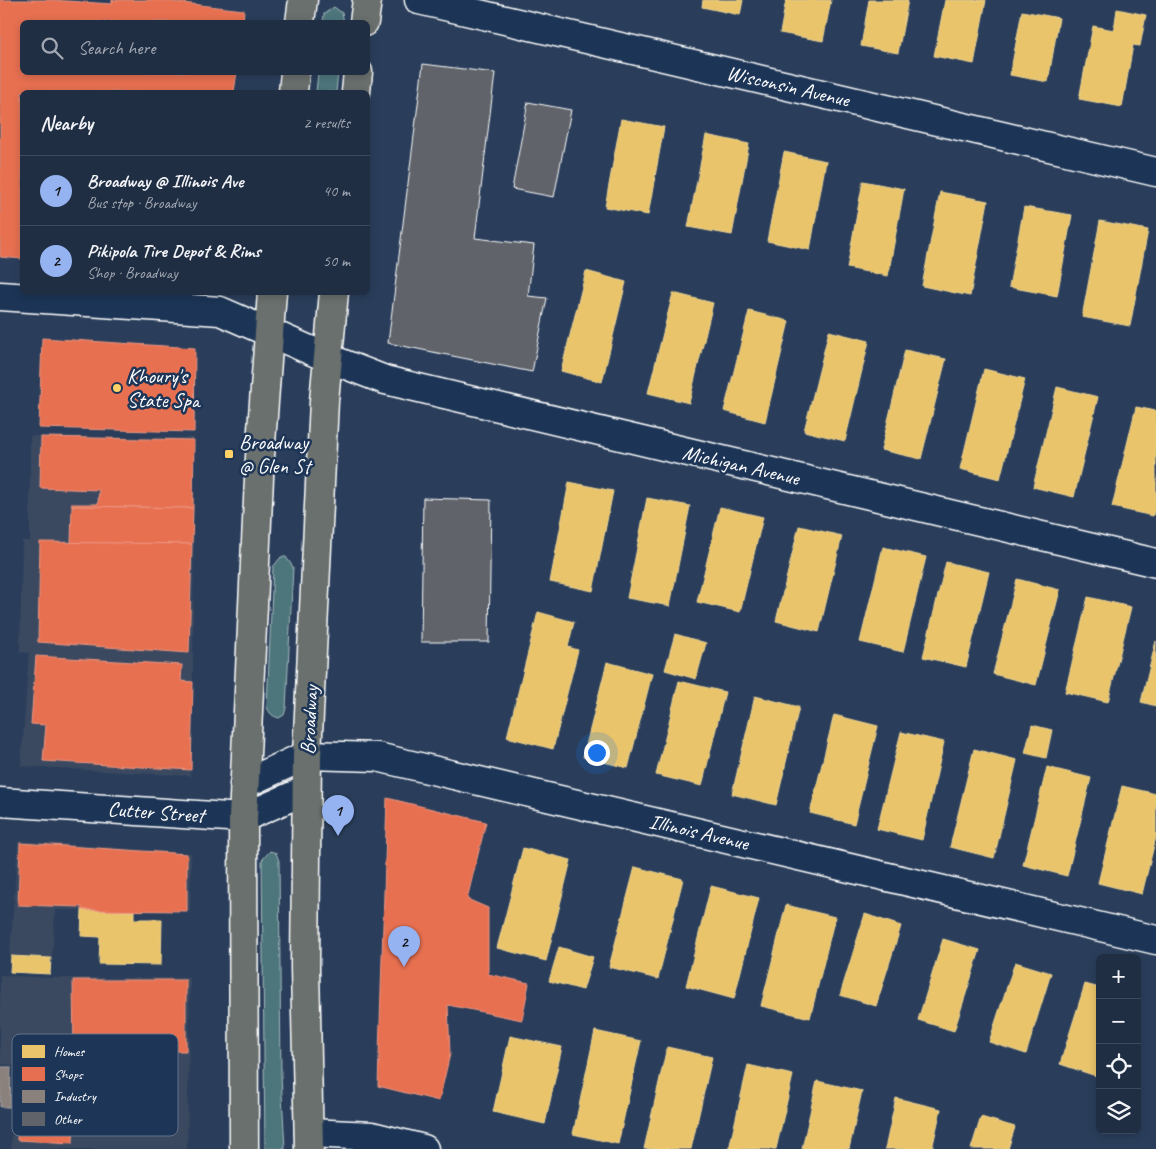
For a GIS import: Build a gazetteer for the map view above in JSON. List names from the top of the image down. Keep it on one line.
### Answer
{"streets":{"main road":["Broadway"],"street":["Wisconsin Avenue","Michigan Avenue","Cutter Street","Illinois Avenue"]},"crossings":[["Michigan Avenue","Broadway"],["Broadway","Cutter Street"],["Broadway","Illinois Avenue"]],"places":{"other":["Khoury's State Spa"],"transit":["Broadway @ Glen St"]},"legend":["Homes","Shops","Industry","Other"],"page":{"search":"Search here","heading":["Nearby","2 results"],"list":[{"mark":"1","name":"Broadway @ Illinois Ave","note":"Bus stop · Broadway","value":"40 m"},{"mark":"2","name":"Pikipola Tire Depot & Rims","note":"Shop · Broadway","value":"50 m"}],"pins":["1","2"],"map_buttons":["+","−"]}}
